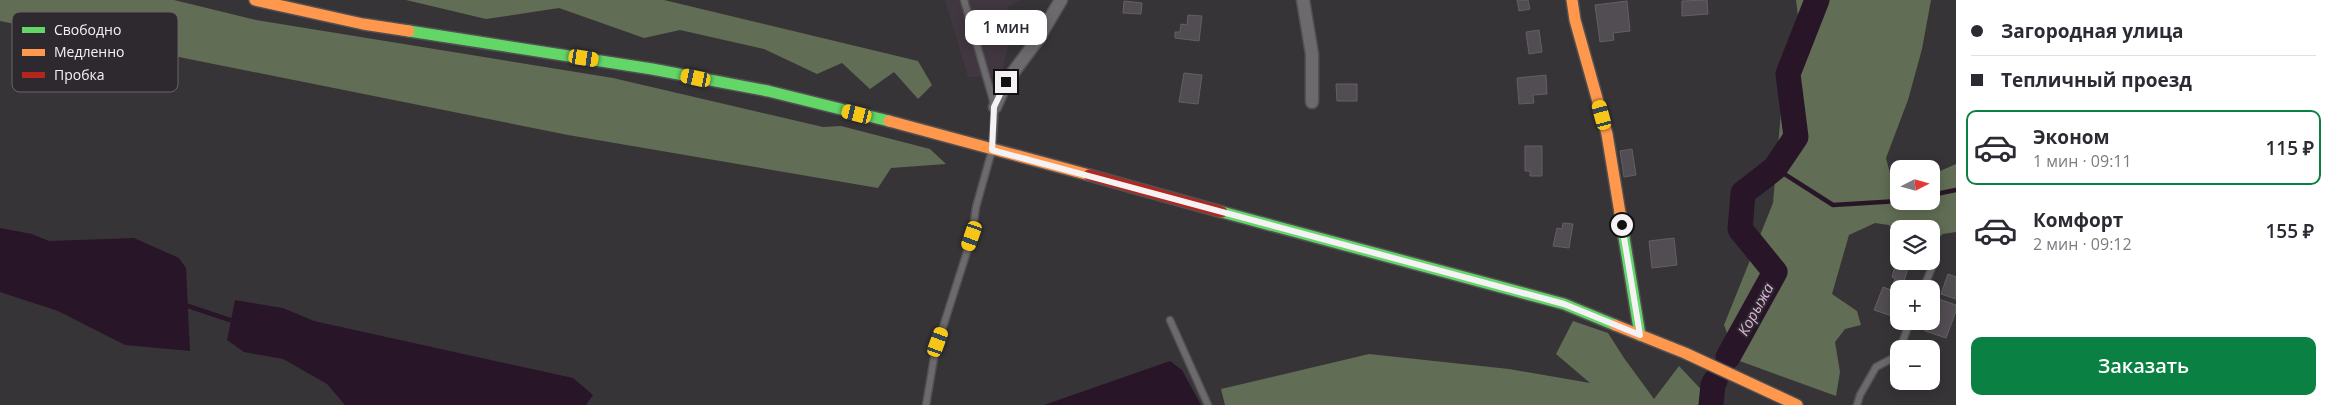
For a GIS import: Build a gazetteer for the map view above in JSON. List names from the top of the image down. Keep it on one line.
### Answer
{"water":["Корыжа"],"legend":["Свободно","Медленно","Пробка"],"north":"right","page":{"banner":["Загородная улица","Тепличный проезд"],"bubble":"1 мин","list":[{"name":"Эконом","note":"1 мин · 09:11","value":"115 ₽"},{"name":"Комфорт","note":"2 мин · 09:12","value":"155 ₽"}],"map_buttons":["+","−"],"buttons":"Заказать"}}
